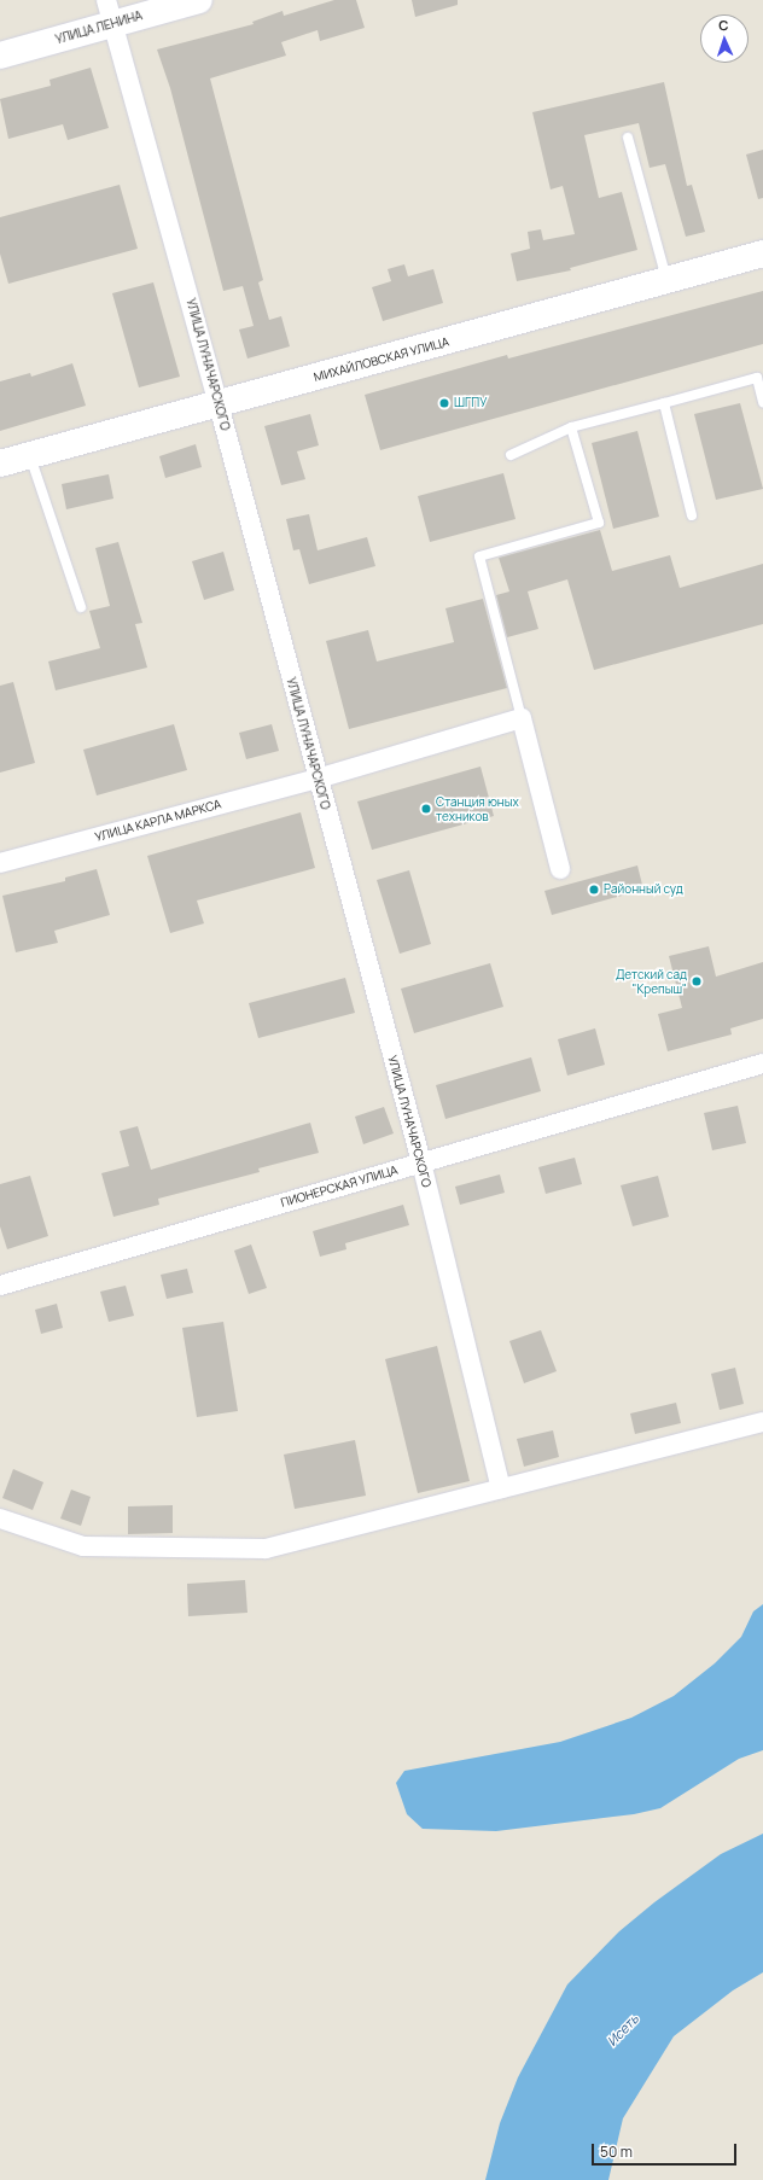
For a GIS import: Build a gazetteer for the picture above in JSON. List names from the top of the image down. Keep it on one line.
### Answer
{"streets":{"main road":["УЛИЦА ЛЕНИНА","МИХАЙЛОВСКАЯ УЛИЦА"],"street":["УЛИЦА ЛУНАЧАРСКОГО","УЛИЦА КАРЛА МАРКСА","ПИОНЕРСКАЯ УЛИЦА"]},"crossings":[["УЛИЦА ЛЕНИНА","УЛИЦА ЛУНАЧАРСКОГО"],["МИХАЙЛОВСКАЯ УЛИЦА","УЛИЦА ЛУНАЧАРСКОГО"],["УЛИЦА ЛУНАЧАРСКОГО","УЛИЦА КАРЛА МАРКСА"],["УЛИЦА ЛУНАЧАРСКОГО","ПИОНЕРСКАЯ УЛИЦА"]],"water":["Исеть"],"places":["ШГПУ","Станция юных техников","Районный суд","Детский сад \"Крепыш\""],"scale_bar":"50 m","north":"top"}
